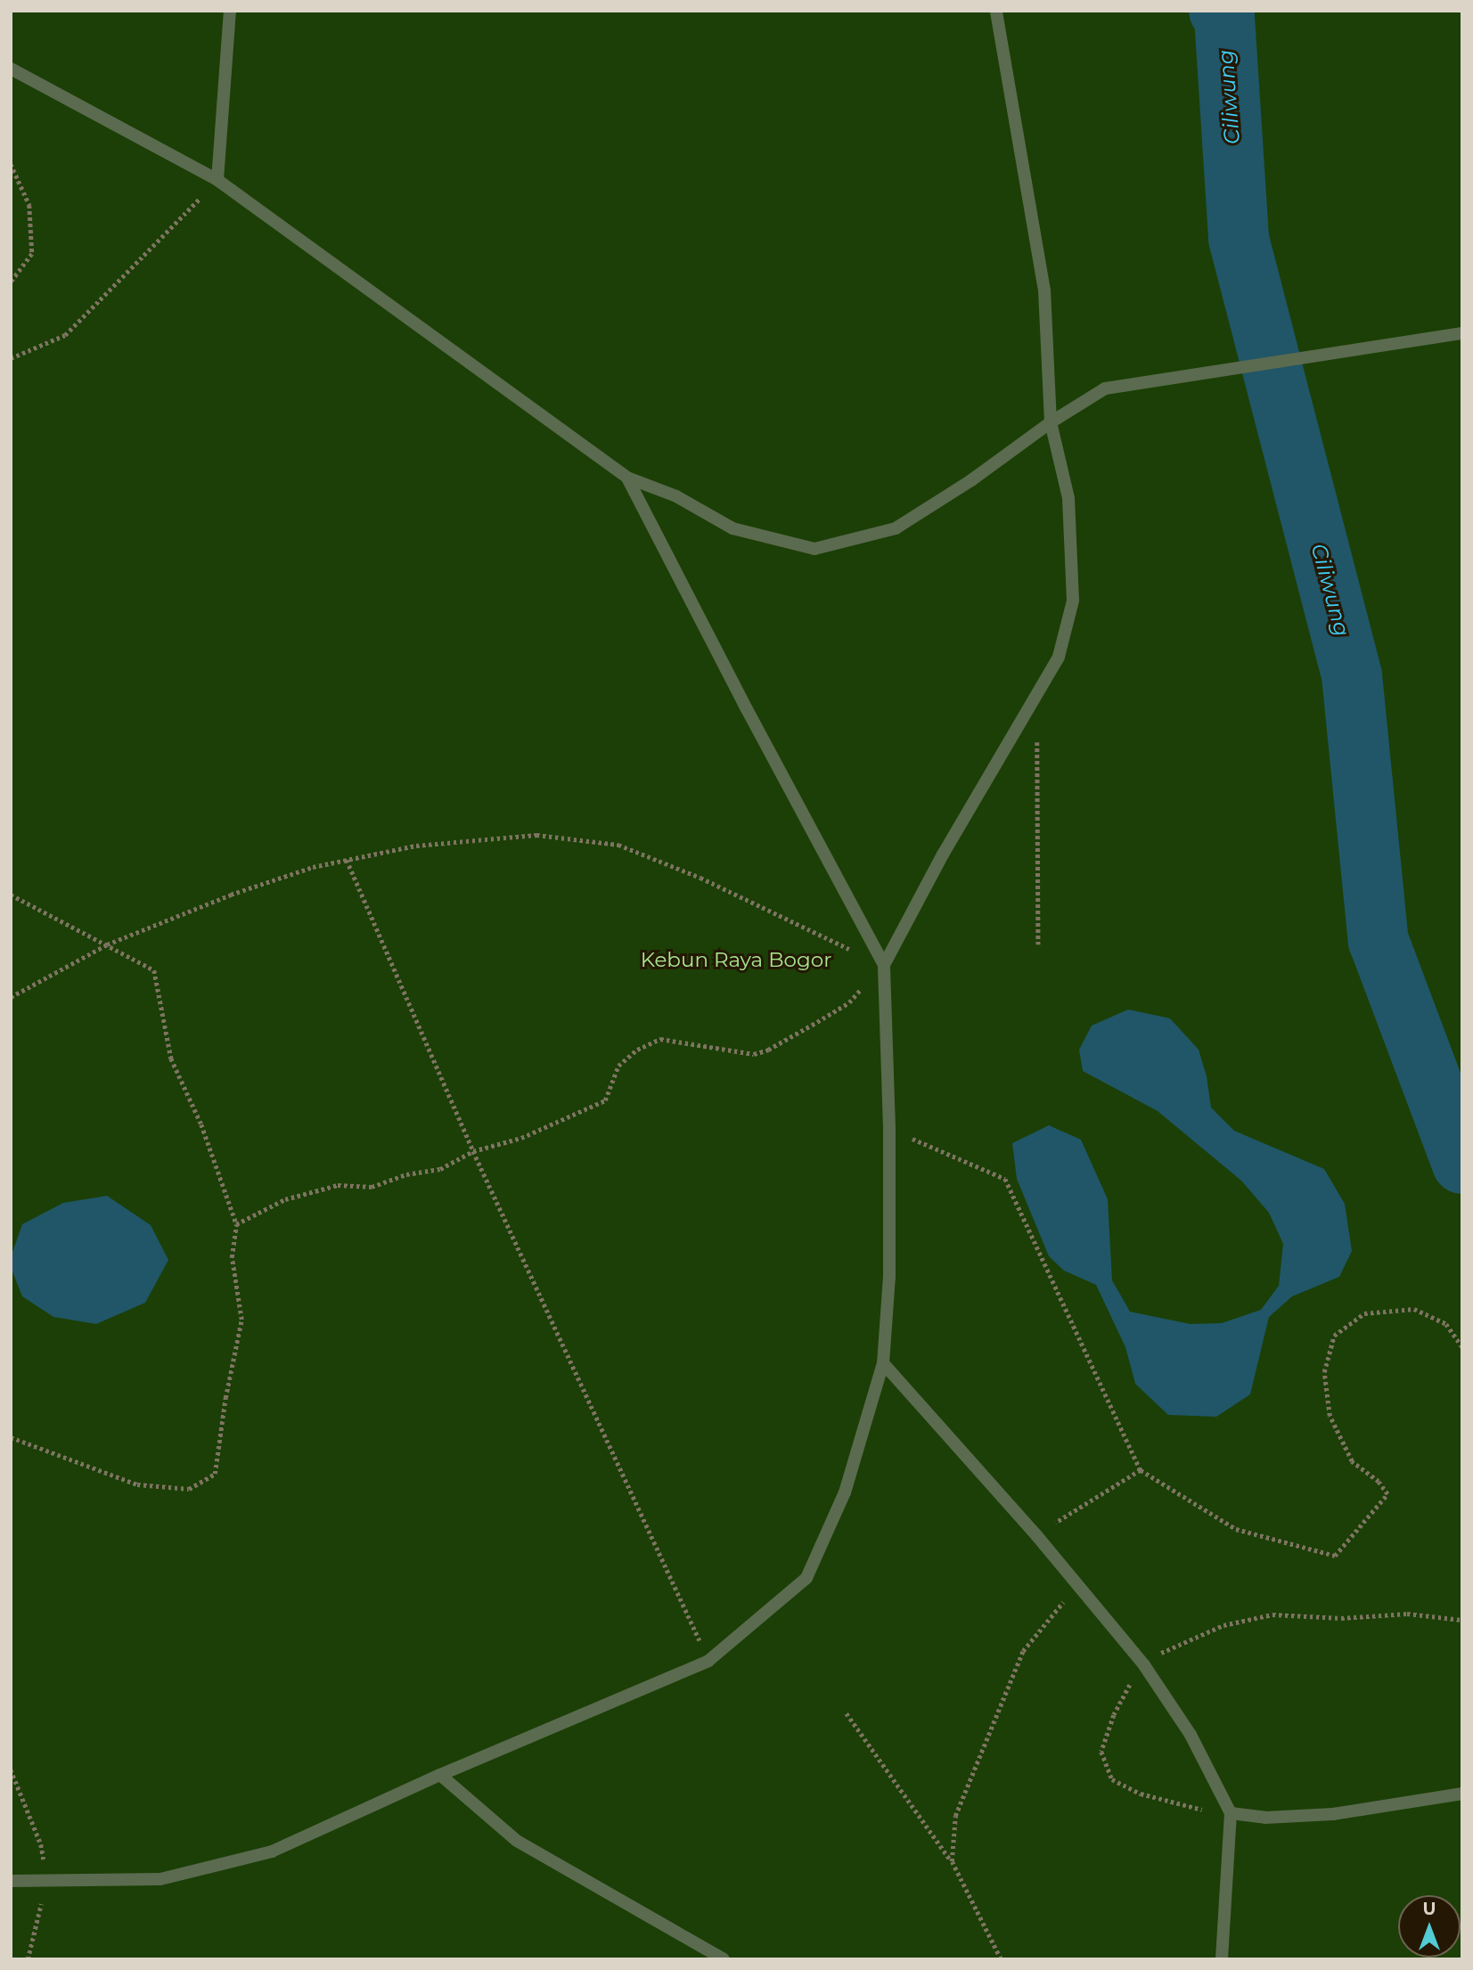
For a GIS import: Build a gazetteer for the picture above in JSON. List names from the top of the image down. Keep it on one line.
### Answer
{"water":["Ciliwung"],"parks":["Kebun Raya Bogor"],"north":"top"}
